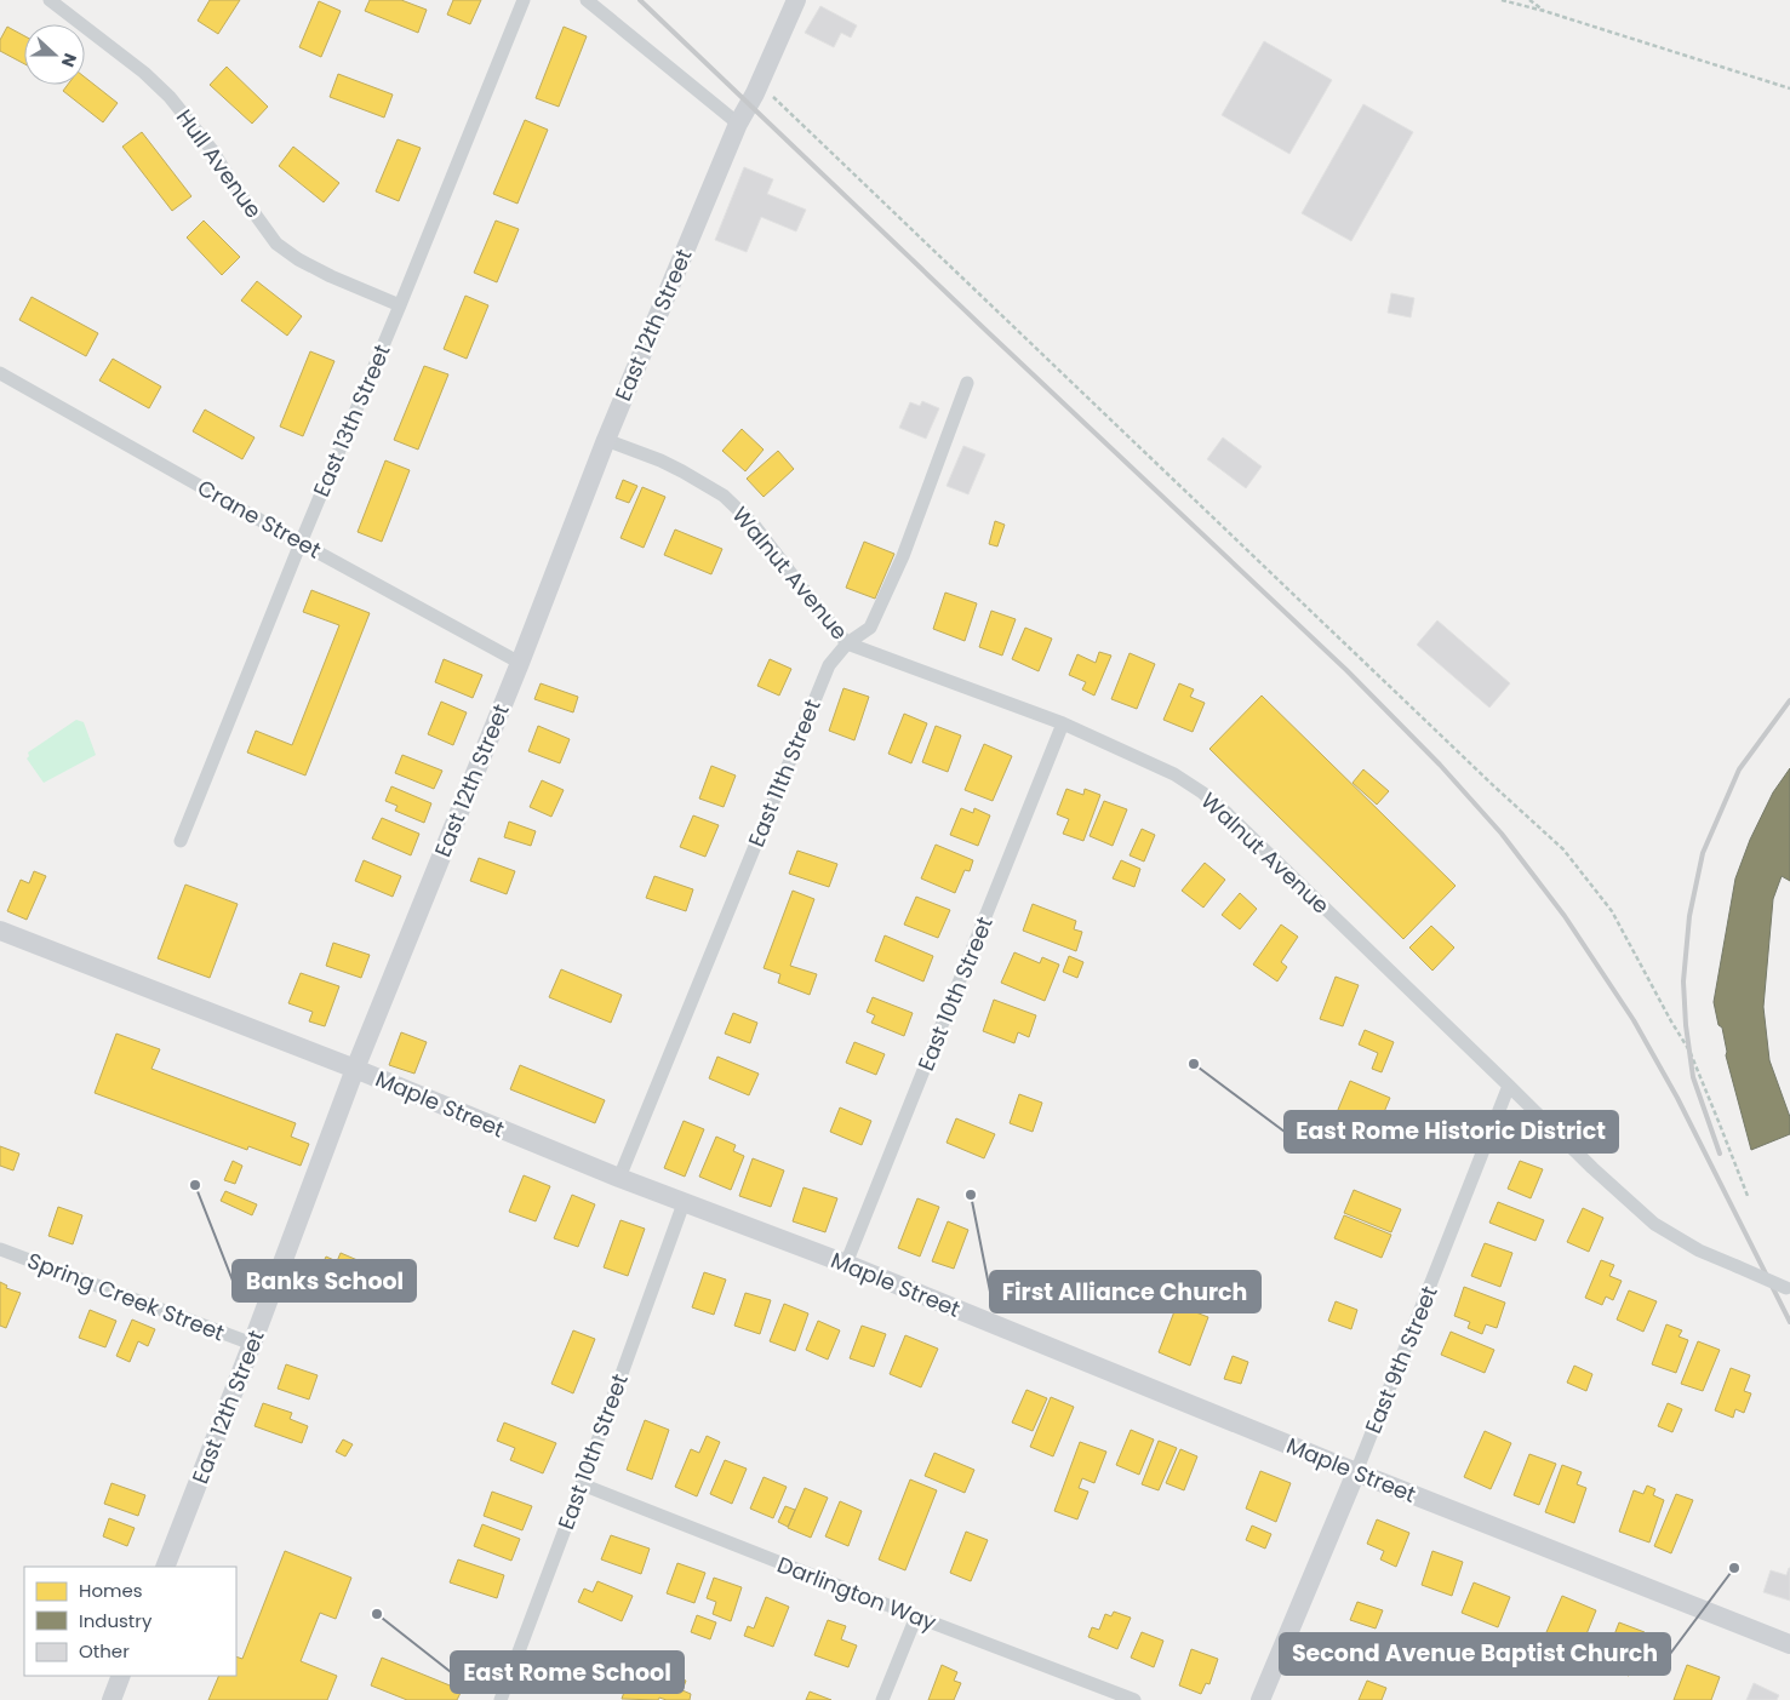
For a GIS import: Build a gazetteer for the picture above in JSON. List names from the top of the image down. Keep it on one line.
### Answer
{"streets":{"main road":["East 12th Street","Maple Street","East 9th Street"],"street":["Hull Avenue","East 13th Street","Crane Street","Walnut Avenue","East 11th Street","East 10th Street","Spring Creek Street","Darlington Way"]},"crossings":[["Hull Avenue","East 13th Street"],["East 12th Street","Crane Street"],["East 12th Street","Walnut Avenue"],["East 12th Street","Maple Street"],["East 12th Street","Spring Creek Street"],["East 13th Street","Crane Street"],["Walnut Avenue","East 11th Street"],["Walnut Avenue","East 10th Street"],["Walnut Avenue","East 9th Street"],["East 11th Street","Maple Street"],["East 10th Street","Maple Street"],["East 10th Street","Darlington Way"],["Maple Street","East 9th Street"]],"places":["East Rome Historic District","Banks School","First Alliance Church","Second Avenue Baptist Church","East Rome School"],"legend":["Homes","Industry","Other"],"north":"right"}
